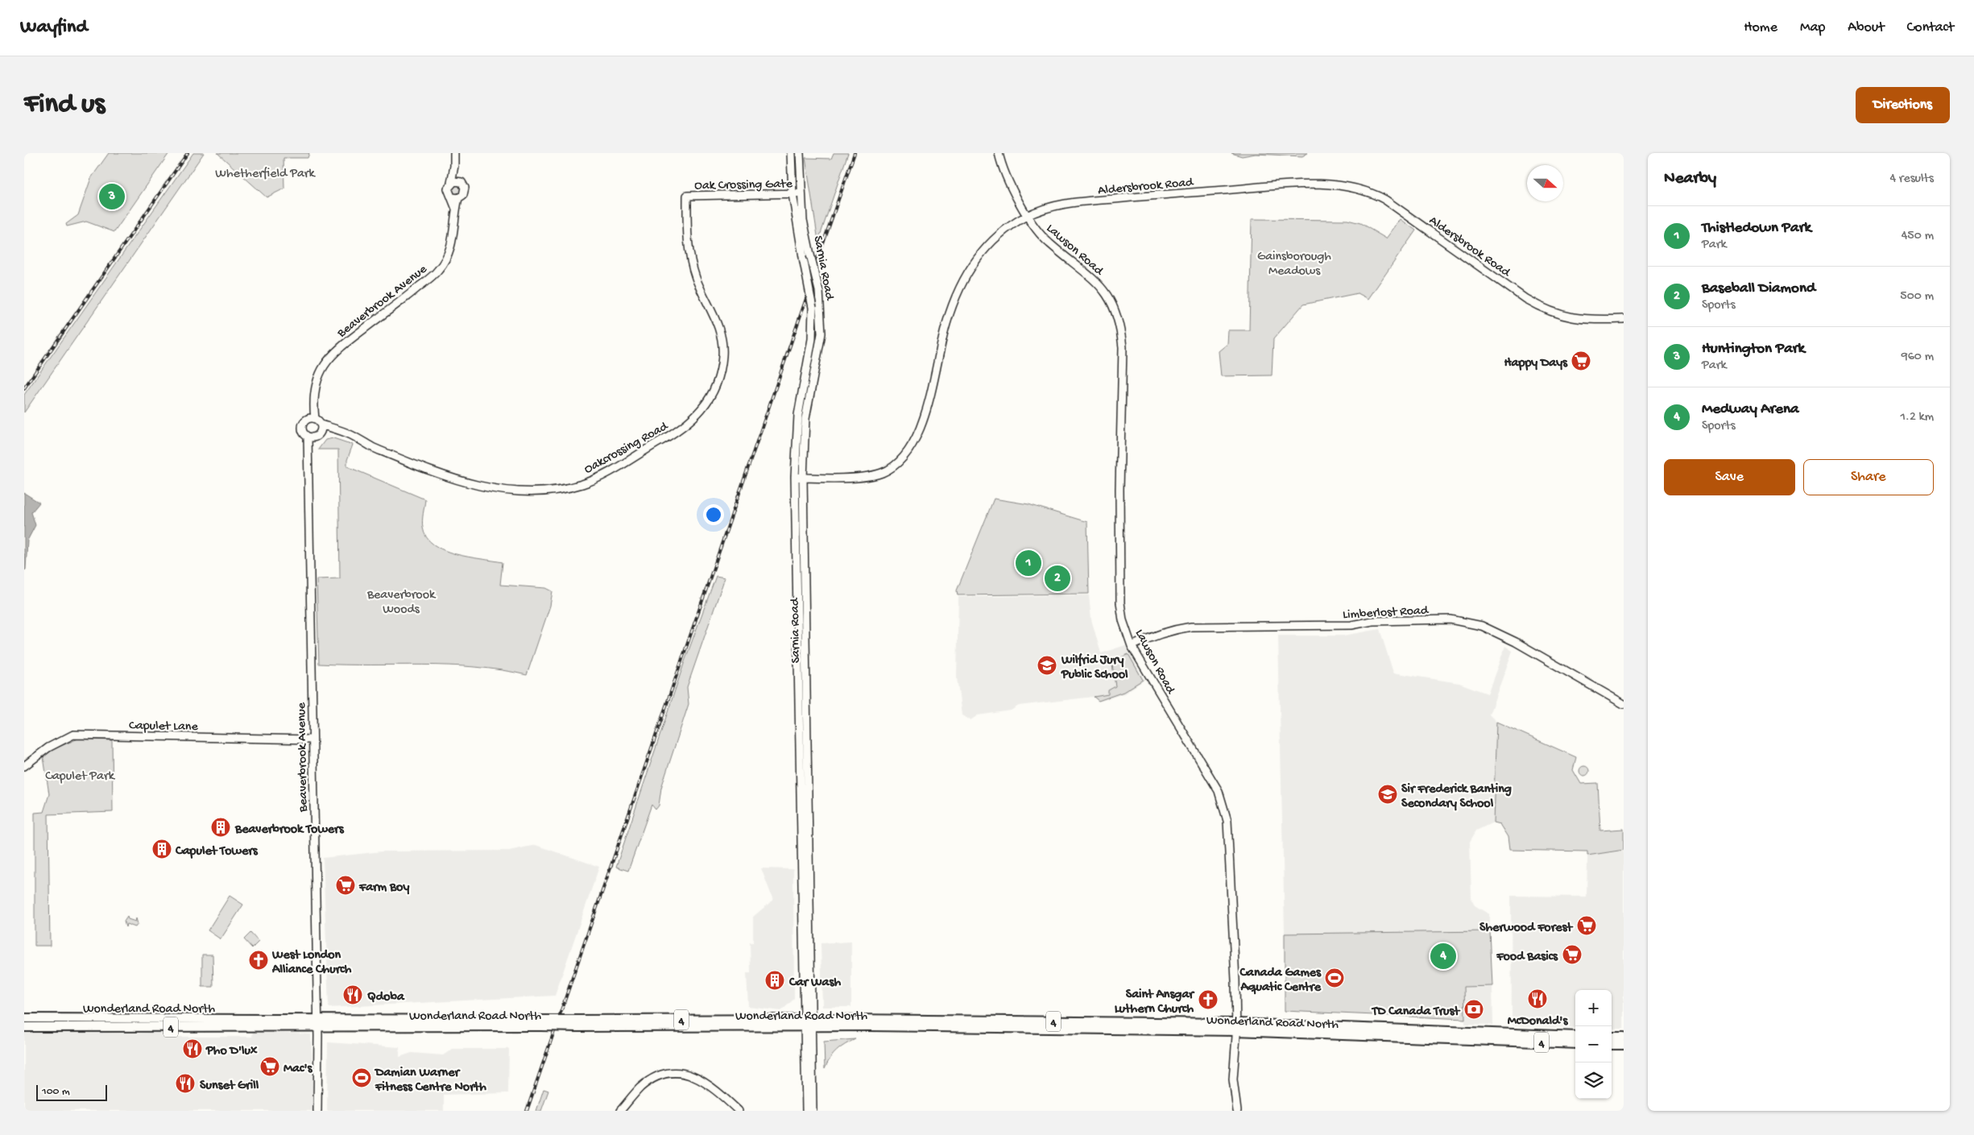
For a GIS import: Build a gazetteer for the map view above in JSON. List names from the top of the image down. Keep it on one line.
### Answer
{"streets":{"main road":["Wonderland Road North","4"],"street":["Oak Crossing Gate","Aldersbrook Road","Lawson Road","Sarnia Road","Beaverbrook Avenue","Oakcrossing Road","Limberlost Road","Capulet Lane"]},"crossings":[["Oak Crossing Gate","Sarnia Road"],["Oak Crossing Gate","Oakcrossing Road"],["Aldersbrook Road","Lawson Road"],["Aldersbrook Road","Sarnia Road"],["Lawson Road","Limberlost Road"],["Lawson Road","Wonderland Road North"],["Sarnia Road","Wonderland Road North"],["Beaverbrook Avenue","Oakcrossing Road"],["Beaverbrook Avenue","Capulet Lane"],["Beaverbrook Avenue","Wonderland Road North"]],"parks":["Whetherfield Park","Gainsborough Meadows","Beaverbrook Woods","Capulet Park"],"places":{"supermarket":["Happy Days","Farm Boy","Sherwood Forest","Food Basics","Mac's"],"school or university":["Wilfrid Jury Public School","Sir Frederick Banting Secondary School"],"building":["Beaverbrook Towers","Capulet Towers","Car Wash"],"church":["West London Alliance Church","Saint Ansgar Luthern Church"],"sports":["Canada Games Aquatic Centre","Damian Warner Fitness Centre North"],"restaurant":["Qdoba","McDonald's","Pho D'lux","Sunset Grill"],"bank":["TD Canada Trust"]},"scale_bar":"100 m","north":"right","page":{"header":"Wayfind","nav":["Home","Map","About","Contact"],"buttons":["Directions",["Save","Share"]],"title":"Find us","heading":["Nearby","4 results"],"pins":["3","1","2","4"],"list":[{"mark":"1","name":"Thistledown Park","note":"Park","value":"450 m"},{"mark":"2","name":"Baseball Diamond","note":"Sports","value":"500 m"},{"mark":"3","name":"Huntington Park","note":"Park","value":"960 m"},{"mark":"4","name":"Medway Arena","note":"Sports","value":"1.2 km"}],"map_buttons":["+","−"],"scale":"100 m"}}
